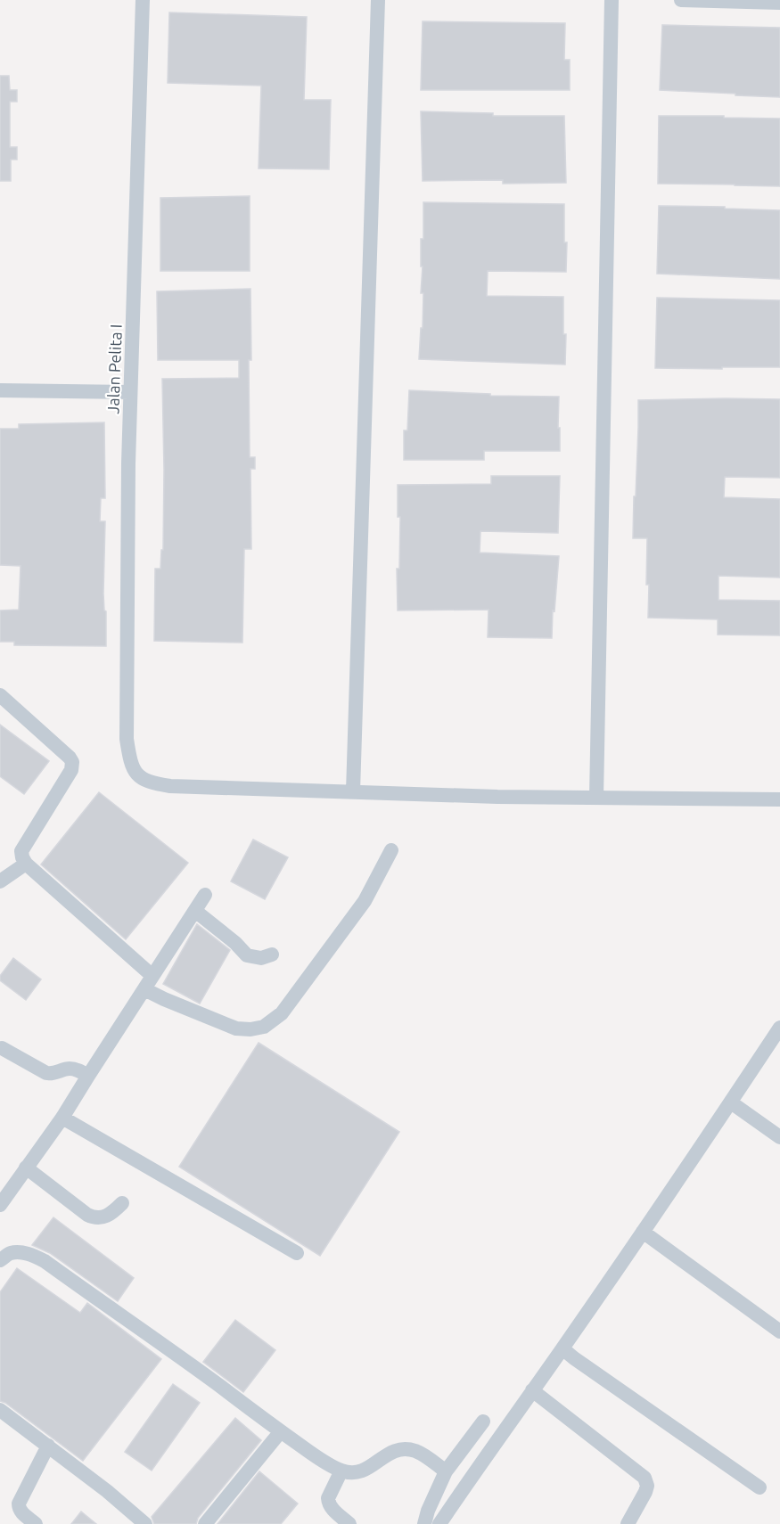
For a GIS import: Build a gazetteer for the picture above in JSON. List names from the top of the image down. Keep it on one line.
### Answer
{"streets":{"street":["Jalan Pelita I"]}}
